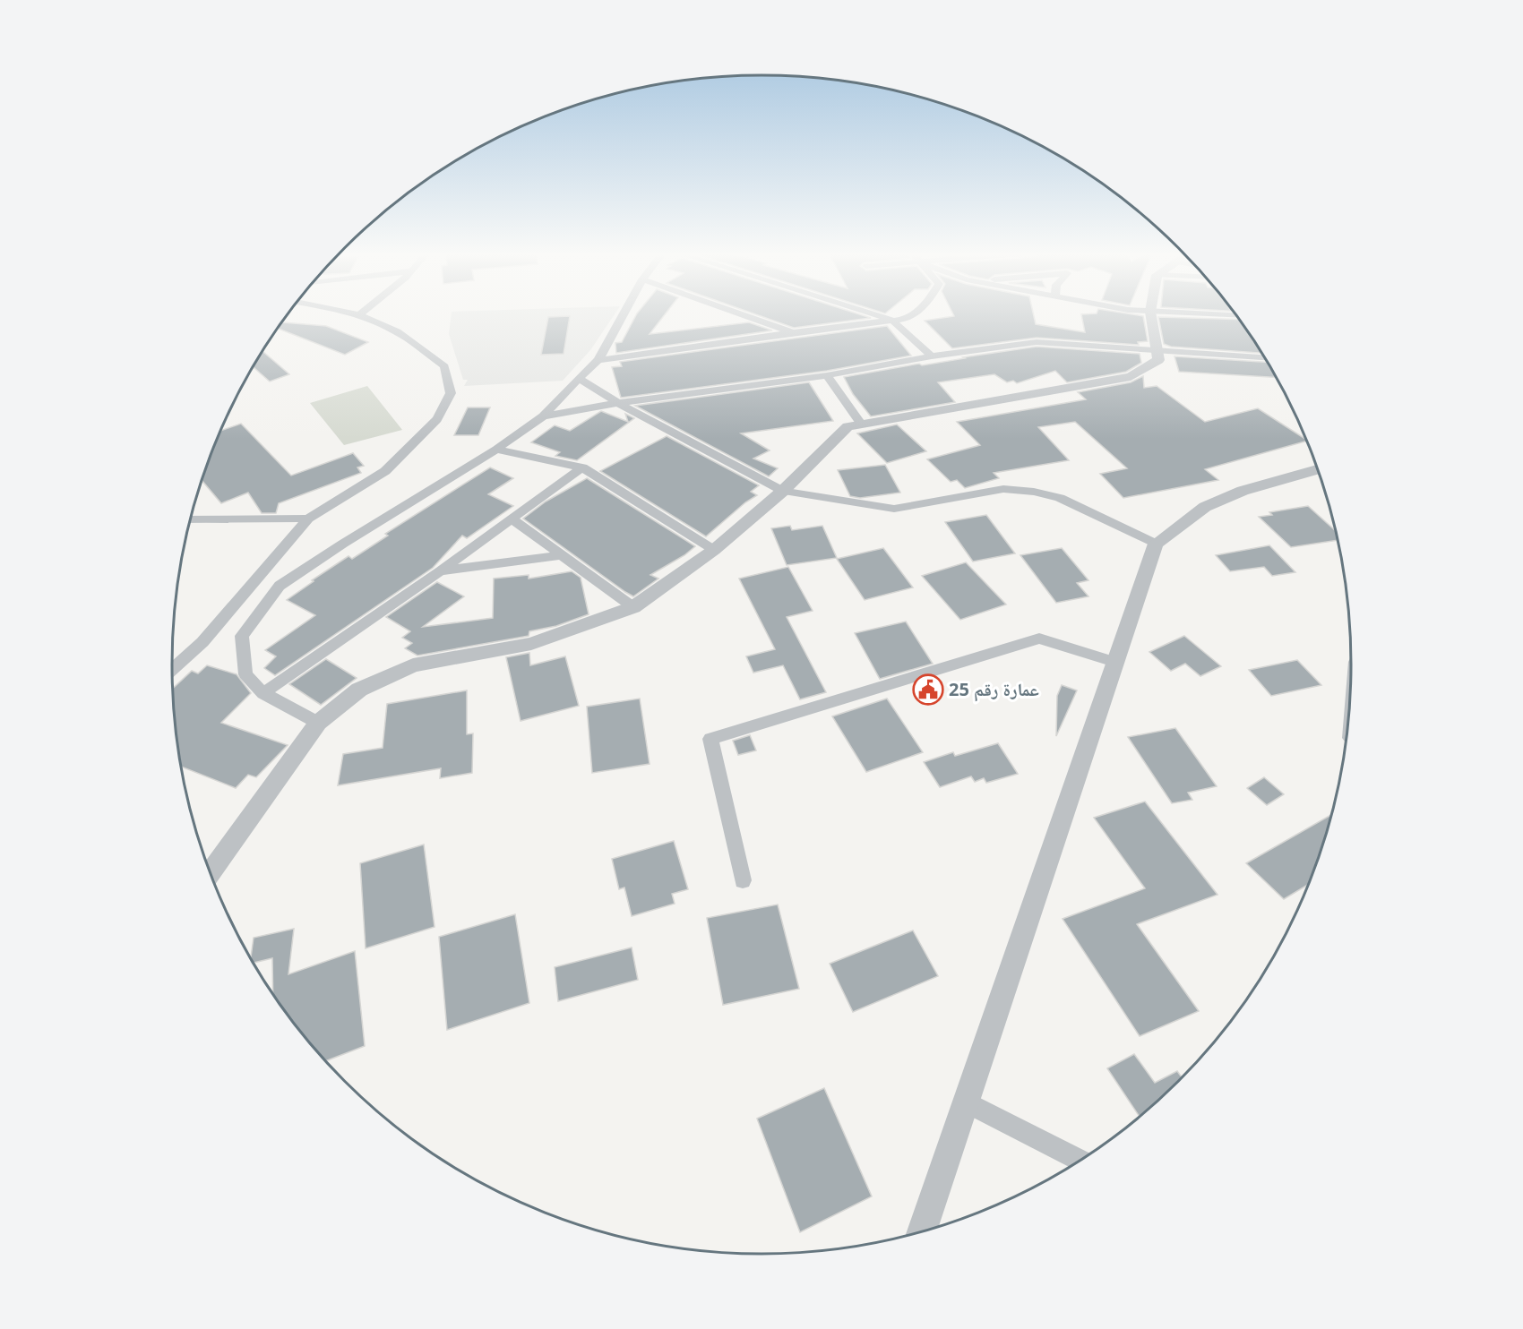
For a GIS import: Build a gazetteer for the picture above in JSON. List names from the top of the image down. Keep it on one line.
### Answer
{"places":{"public building":["عمارة رقم 25"]}}
